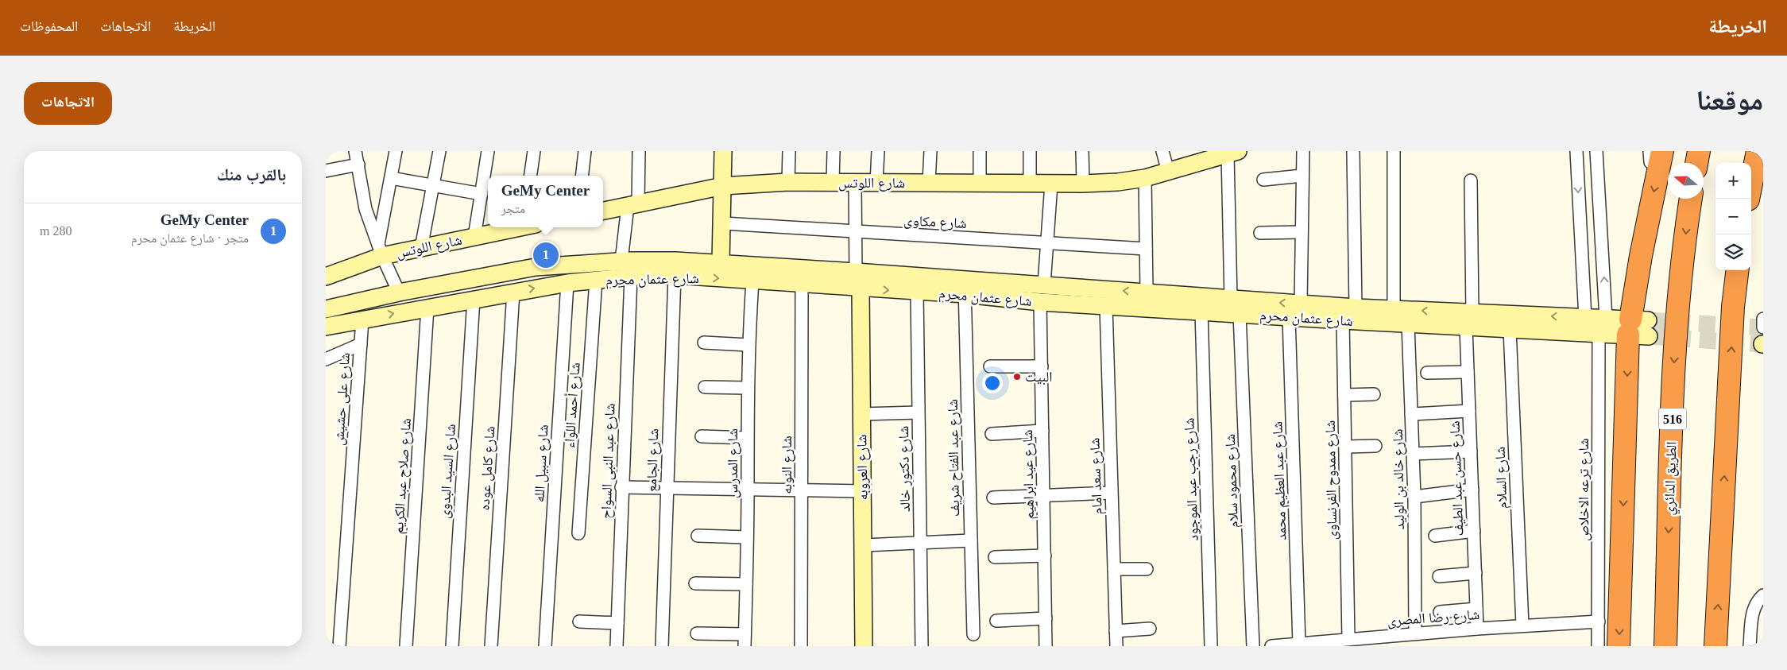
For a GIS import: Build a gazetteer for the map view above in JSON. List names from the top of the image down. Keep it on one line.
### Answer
{"streets":{"highway":["516","الطريق الدائري"],"main road":["شارع اللوتس","شارع عثمان محرم","شارع العروبه"],"street":["شارع مكاوى","شارع على حشيش","شارع أحمد اللواء","شارع عبد الفتاح شريف","شارع الجامع","شارع عبد النبى السواح","شارع سبيل الله","شارع المدرس","شارع النوبه","شارع كامل عوده","شارع دكتور خالد","شارع السيد البدوى","شارع عيد ابراهيم","شارع صلاح عبد الكريم","شارع سعد امام","شارع السلام","شارع حسن عبد الطيف","شارع رجب عبد الموجود","شارع خالد بن الوليد","شارع ممدوح الفرنساوى","شارع محمود سلام","شارع عبد العظيم محمد","شارع ترعه الاخلاص","شارع رضا المصرى"]},"crossings":[["شارع عثمان محرم","شارع على حشيش"],["شارع عثمان محرم","شارع أحمد اللواء"],["شارع عثمان محرم","شارع عبد الفتاح شريف"],["شارع عثمان محرم","شارع الجامع"],["شارع عثمان محرم","شارع عبد النبى السواح"],["شارع عثمان محرم","شارع سبيل الله"],["شارع عثمان محرم","شارع المدرس"],["شارع عثمان محرم","شارع النوبه"],["شارع عثمان محرم","شارع العروبه"],["شارع عثمان محرم","شارع كامل عوده"],["شارع عثمان محرم","شارع دكتور خالد"],["شارع عثمان محرم","شارع السيد البدوى"],["شارع عثمان محرم","شارع عيد ابراهيم"],["شارع عثمان محرم","شارع صلاح عبد الكريم"],["شارع عثمان محرم","شارع سعد امام"],["شارع عثمان محرم","شارع السلام"],["شارع عثمان محرم","شارع حسن عبد الطيف"],["شارع عثمان محرم","شارع رجب عبد الموجود"],["شارع عثمان محرم","شارع خالد بن الوليد"],["شارع عثمان محرم","شارع ممدوح الفرنساوى"],["شارع عثمان محرم","شارع محمود سلام"],["شارع عثمان محرم","شارع عبد العظيم محمد"],["شارع عثمان محرم","شارع ترعه الاخلاص"],["شارع السلام","شارع رضا المصرى"],["شارع حسن عبد الطيف","شارع رضا المصرى"],["شارع خالد بن الوليد","شارع رضا المصرى"],["شارع ممدوح الفرنساوى","شارع رضا المصرى"],["شارع عبد العظيم محمد","شارع رضا المصرى"],["شارع ترعه الاخلاص","شارع رضا المصرى"]],"places":["البيت"],"north":"left","page":{"header":"الخريطة","nav":["الخريطة","الاتجاهات","المحفوظات"],"title":"موقعنا","buttons":"الاتجاهات","heading":"بالقرب منك","map_buttons":["+","−"],"popup":["GeMy Center","متجر"],"list":[{"mark":"1","name":"GeMy Center","note":"متجر · شارع عثمان محرم","value":"280 m"}],"pins":"1"}}
